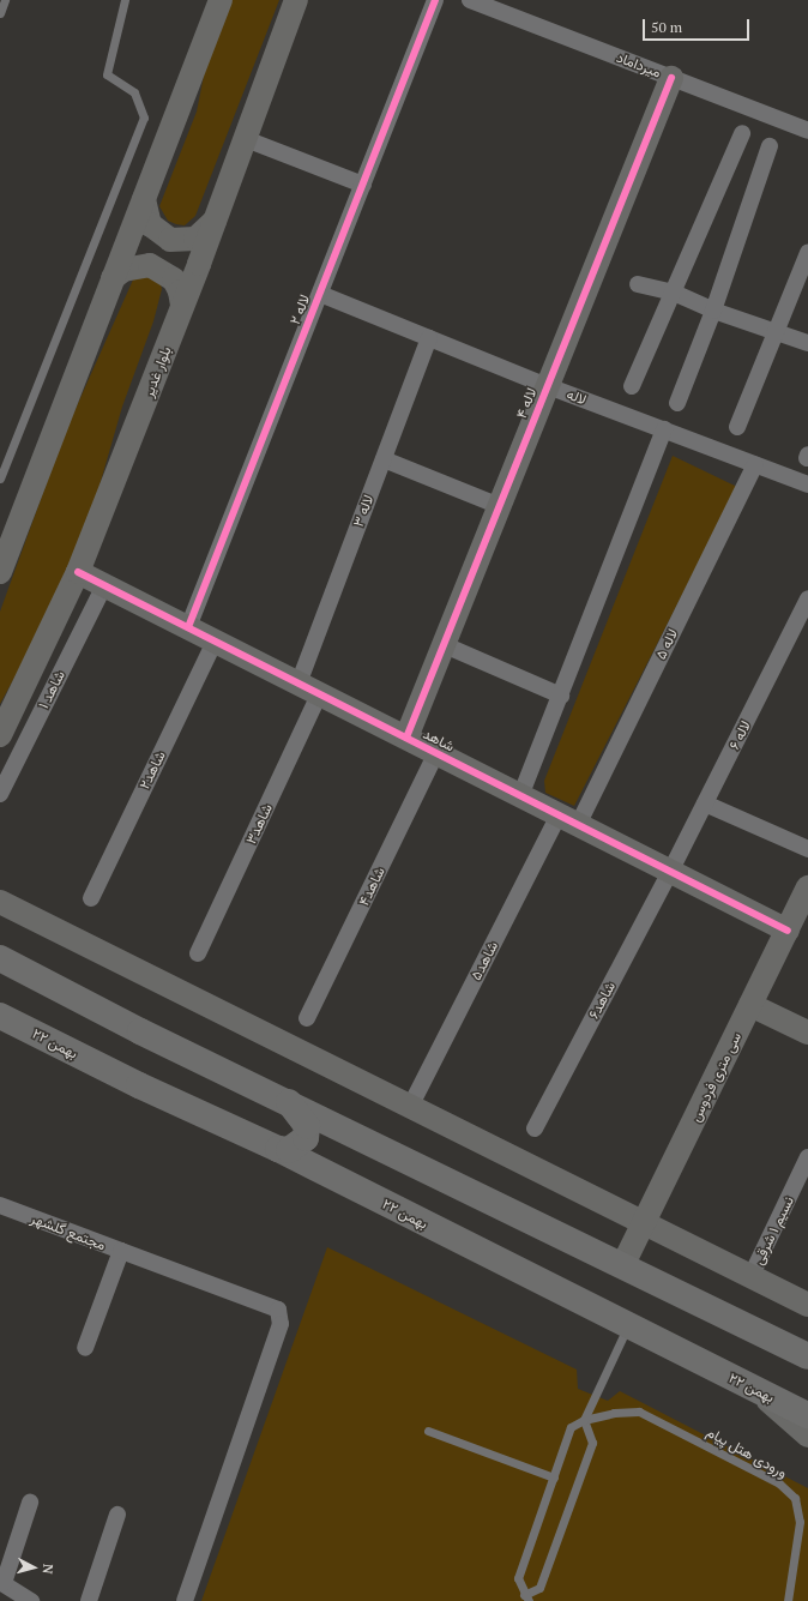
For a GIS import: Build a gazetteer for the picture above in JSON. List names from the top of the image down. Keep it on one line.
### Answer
{"streets":{"highway":["۲۲ بهمن"],"main road":["بلوار غدیر","لاله ۴","شاهد","سی متری فردوس"],"street":["میرداماد","لاله ۲","لاله","لاله ۳","لاله ۵","شاهد ۱","لاله ۶","شاهد۲","شاهد۳","شاهد۴","شاهد۵","شاهد۶","نسیم ۱ شرقی","مجتمع گلشهر"],"lane":["ورودی هتل پیام"]},"crossings":[["میرداماد","لاله ۴"],["لاله ۲","لاله"],["لاله ۲","شاهد"],["بلوار غدیر","شاهد"],["لاله","لاله ۴"],["لاله","لاله ۳"],["لاله","لاله ۵"],["لاله ۴","شاهد"],["لاله ۳","شاهد"],["لاله ۳","شاهد۳"],["لاله ۵","شاهد"],["لاله ۵","شاهد۵"],["شاهد ۱","شاهد"],["لاله ۶","شاهد"],["لاله ۶","شاهد۶"],["شاهد","شاهد۲"],["شاهد","شاهد۳"],["شاهد","شاهد۴"],["شاهد","شاهد۵"],["شاهد","شاهد۶"],["شاهد","سی متری فردوس"]],"scale_bar":"50 m","north":"right"}
